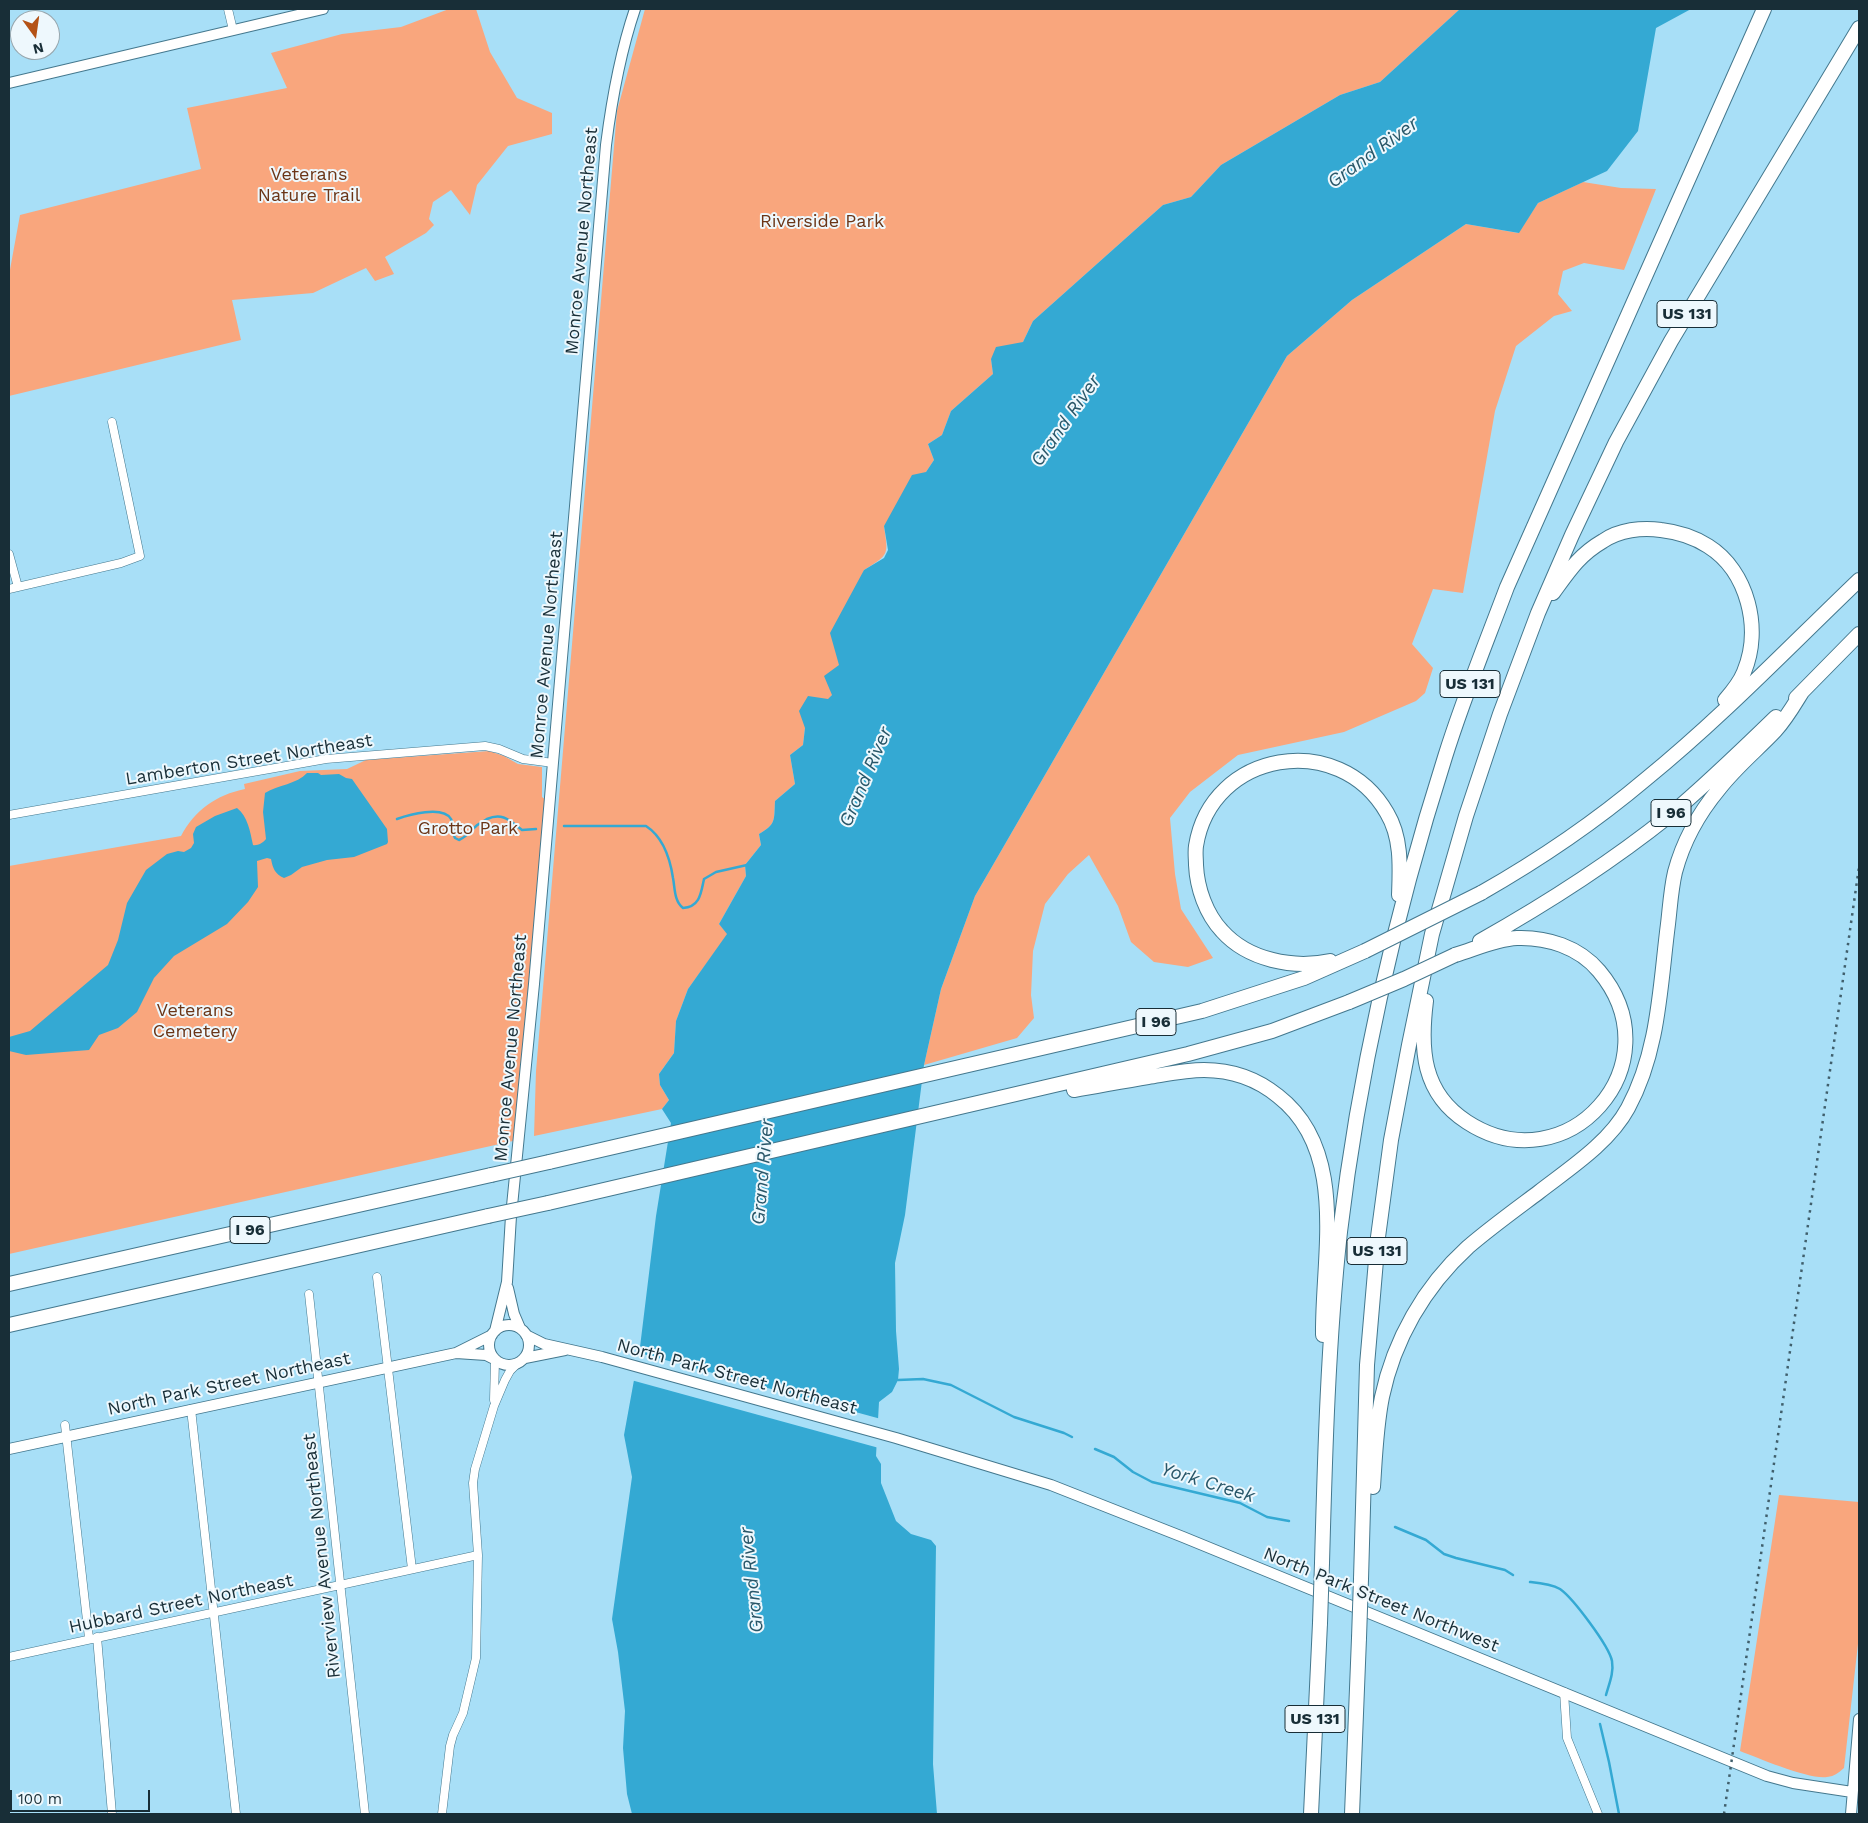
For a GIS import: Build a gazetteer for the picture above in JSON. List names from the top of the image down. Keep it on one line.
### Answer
{"streets":{"highway":["US 131","I 96"],"main road":["Monroe Avenue Northeast","North Park Street Northeast","North Park Street Northwest"],"street":["Lamberton Street Northeast","Riverview Avenue Northeast","Hubbard Street Northeast"]},"crossings":[["Monroe Avenue Northeast","Lamberton Street Northeast"],["Monroe Avenue Northeast","North Park Street Northeast"],["North Park Street Northeast","Riverview Avenue Northeast"],["North Park Street Northeast","North Park Street Northwest"],["Riverview Avenue Northeast","Hubbard Street Northeast"]],"water":["Grand River","York Creek"],"parks":["Veterans Nature Trail","Riverside Park","Grotto Park","Veterans Cemetery"],"scale_bar":"100 m","north":"bottom"}
